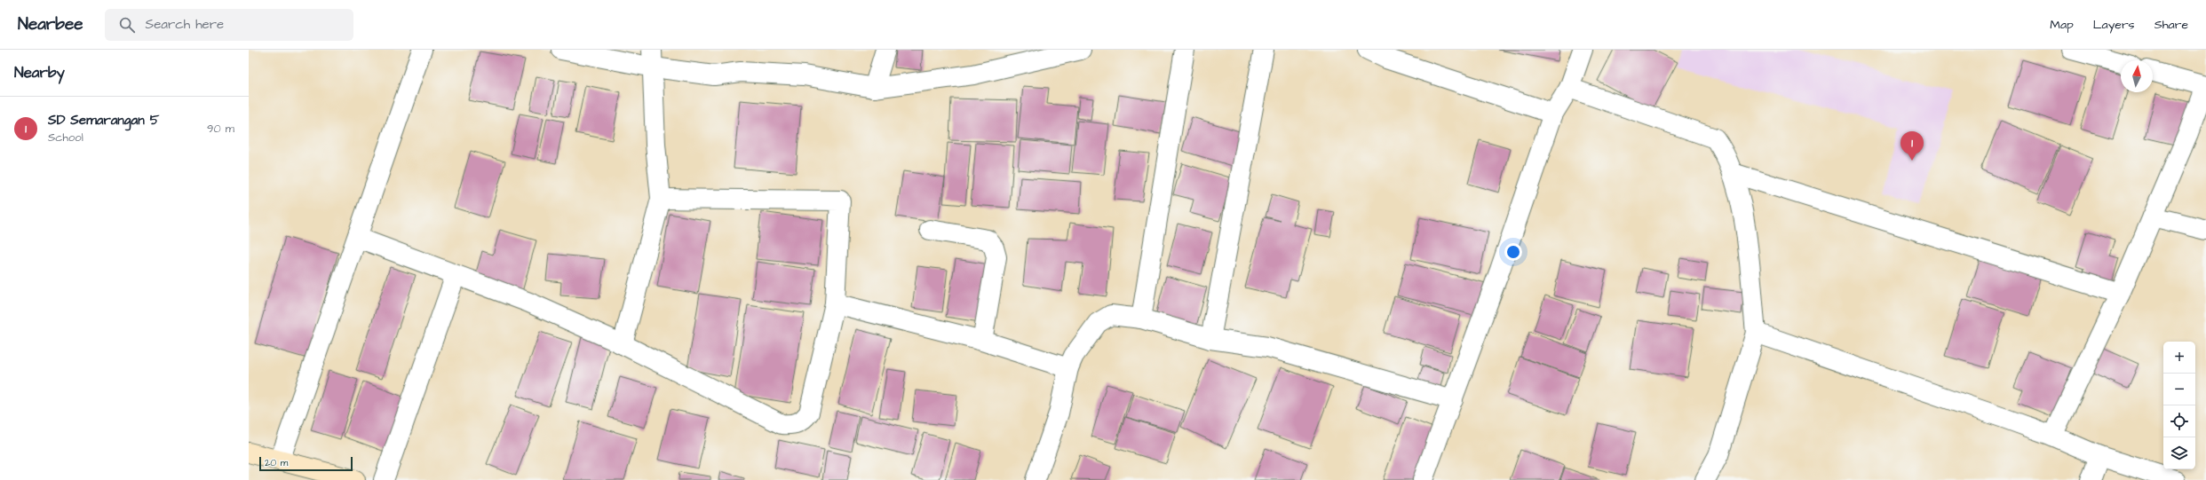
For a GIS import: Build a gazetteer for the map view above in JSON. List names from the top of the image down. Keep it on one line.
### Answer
{"scale_bar":"20 m","north":"top","page":{"header":"Nearbee","search":"Search here","nav":["Map","Layers","Share"],"heading":"Nearby","list":[{"mark":"1","name":"SD Semarangan 5","note":"School","value":"90 m"}],"pins":"1","map_buttons":["+","−"],"scale":"20 m"}}
